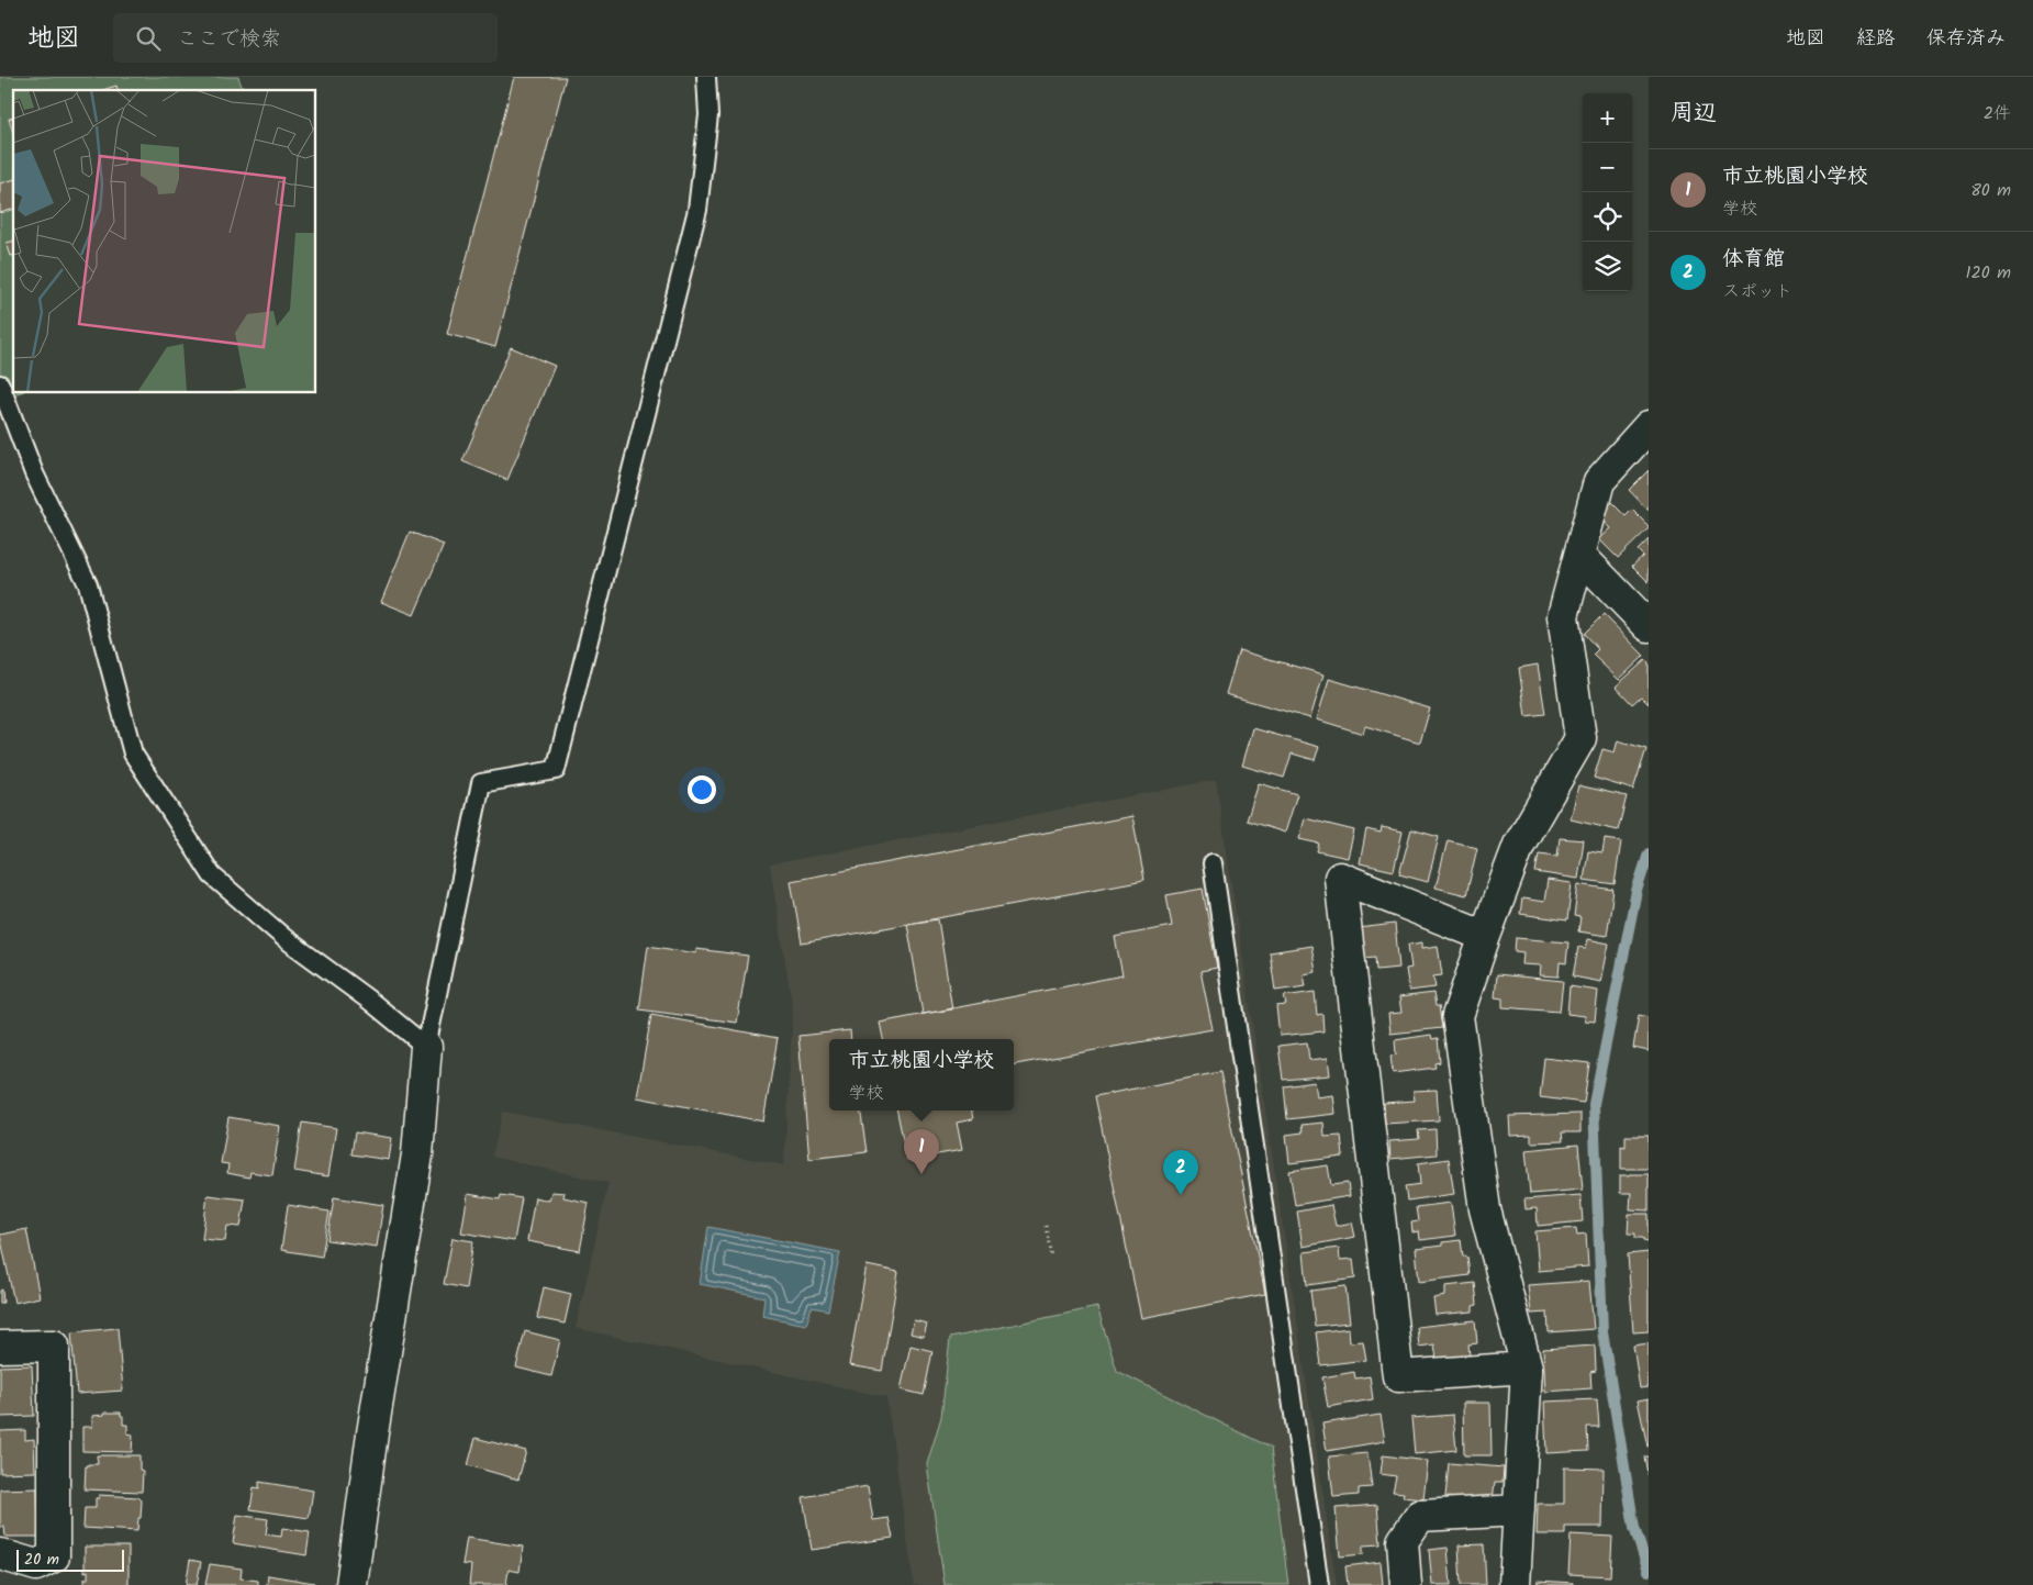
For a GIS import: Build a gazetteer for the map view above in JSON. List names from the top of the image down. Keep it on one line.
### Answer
{"scale_bar":"20 m","page":{"header":"地図","search":"ここで検索","nav":["地図","経路","保存済み"],"heading":["周辺","2件"],"map_buttons":["+","−"],"list":[{"mark":"1","name":"市立桃園小学校","note":"学校","value":"80 m"},{"mark":"2","name":"体育館","note":"スポット","value":"120 m"}],"popup":["市立桃園小学校","学校"],"pins":["1","2"],"scale":"20 m"}}
